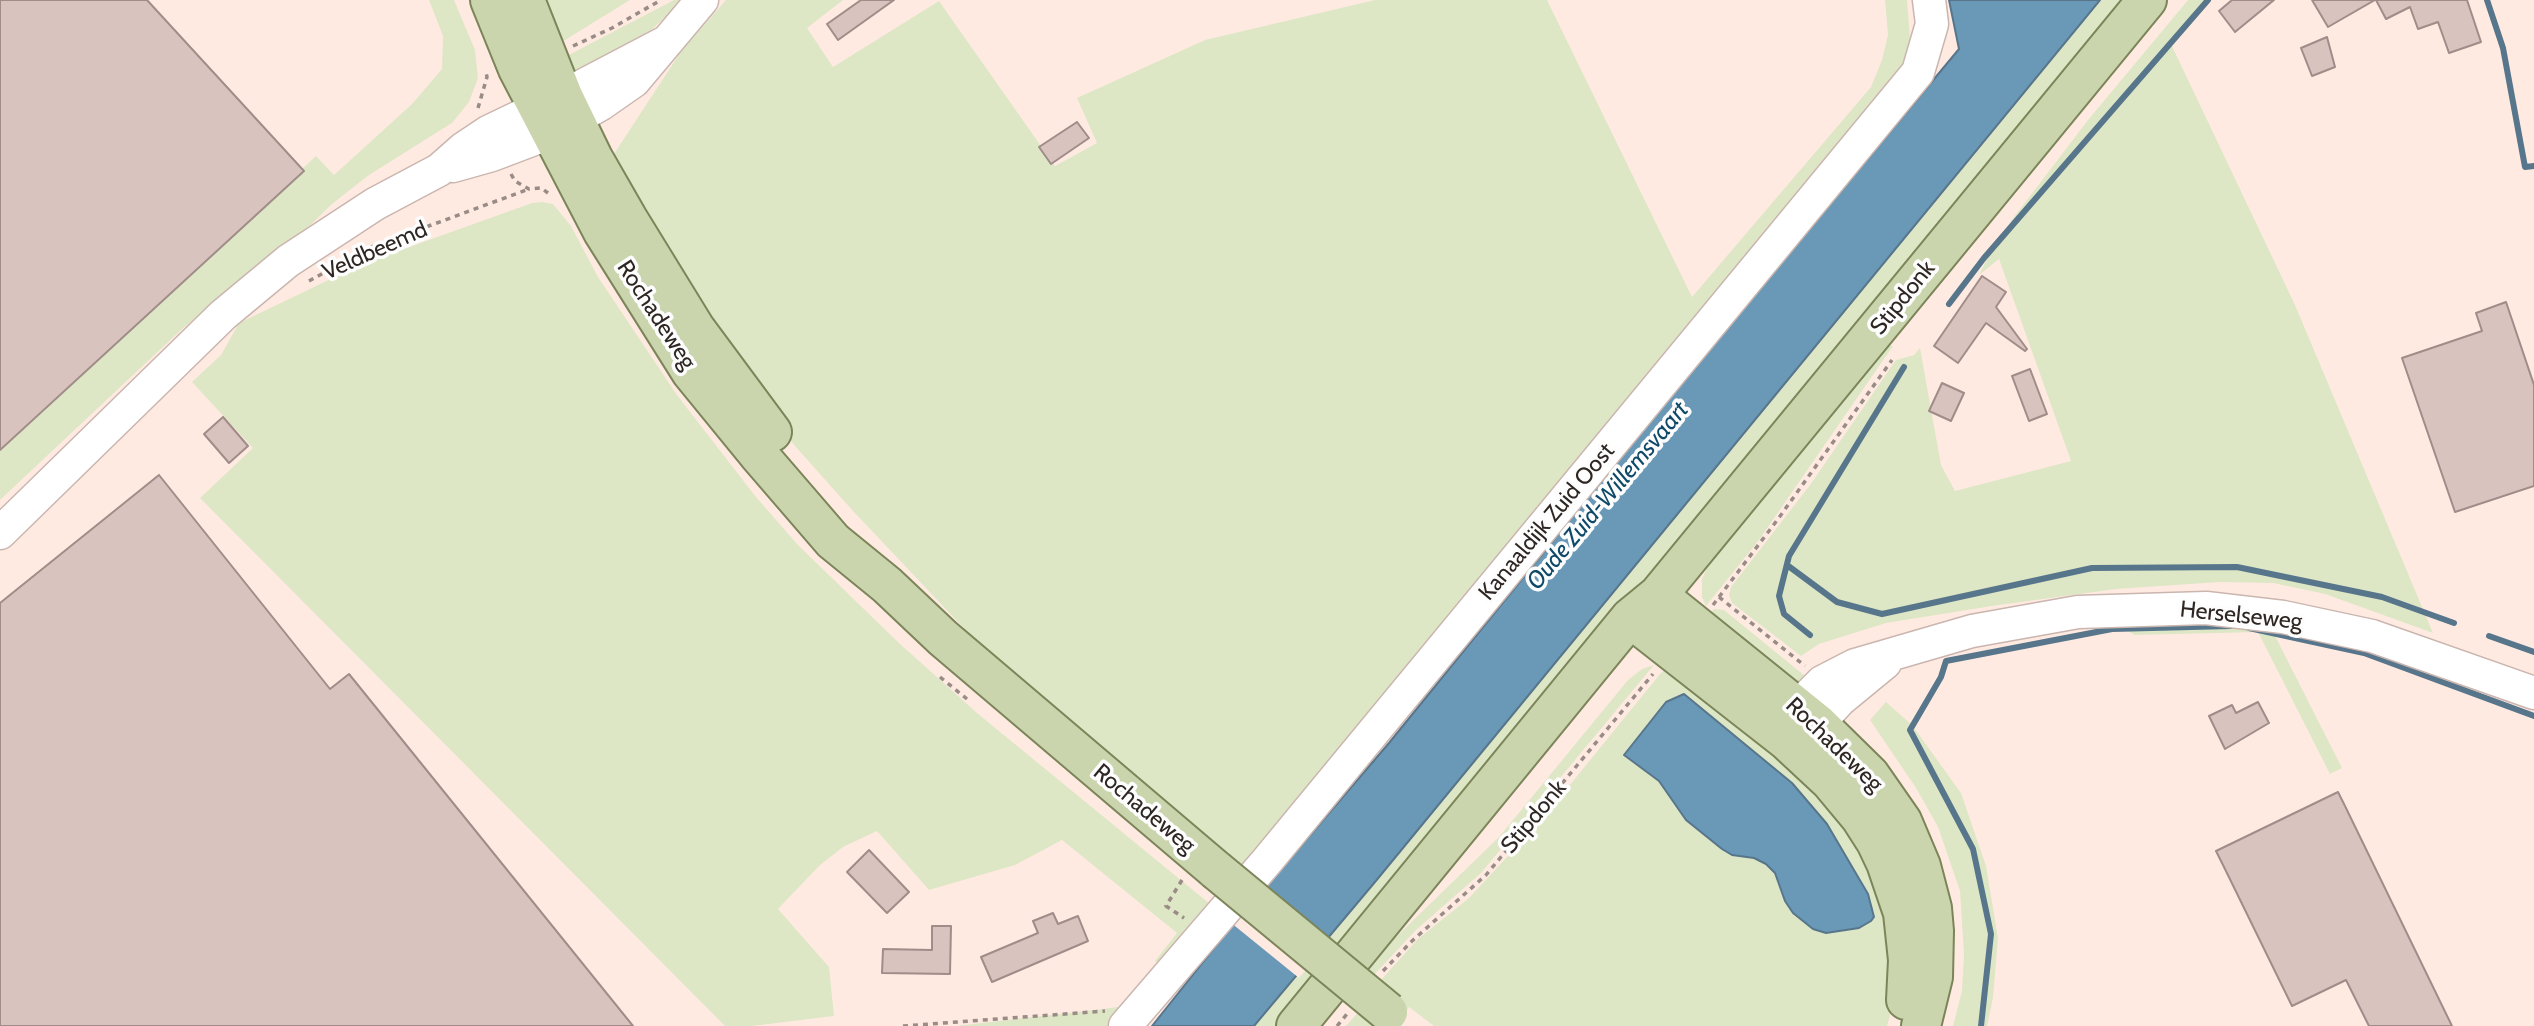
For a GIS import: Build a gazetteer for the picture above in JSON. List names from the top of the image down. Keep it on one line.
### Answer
{"streets":{"main road":["Stipdonk","Rochadeweg"],"street":["Veldbeemd","Kanaaldijk Zuid Oost","Herselseweg"]},"crossings":[["Veldbeemd","Rochadeweg"],["Stipdonk","Rochadeweg"],["Rochadeweg","Herselseweg"]],"water":["Oude Zuid-Willemsvaart"]}
